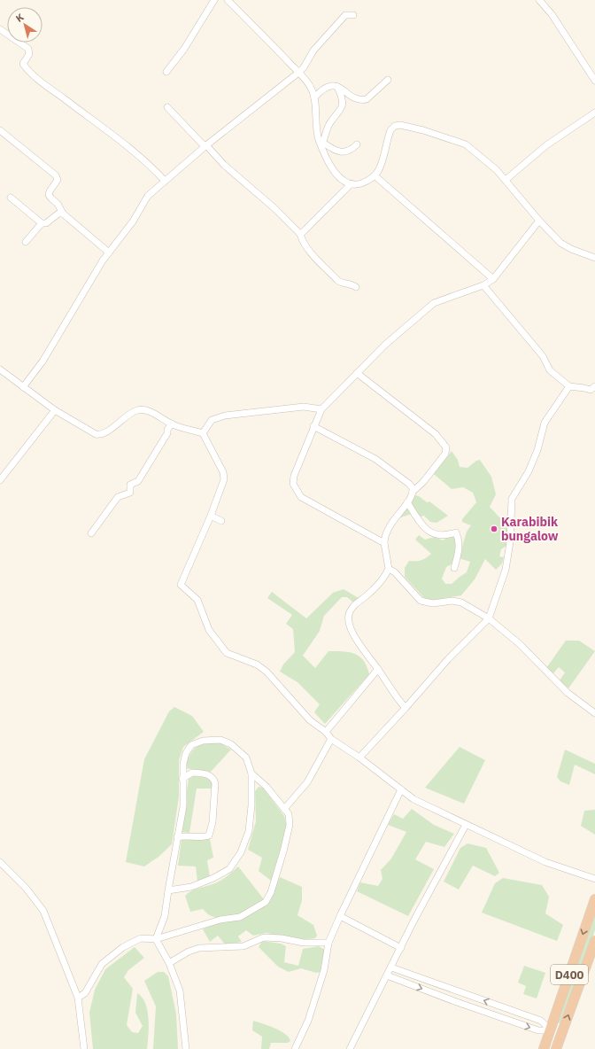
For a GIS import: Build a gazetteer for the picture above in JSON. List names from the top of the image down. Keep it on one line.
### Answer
{"streets":{"highway":["D400"]},"places":["Karabibik bungalow"],"north":"top left"}
